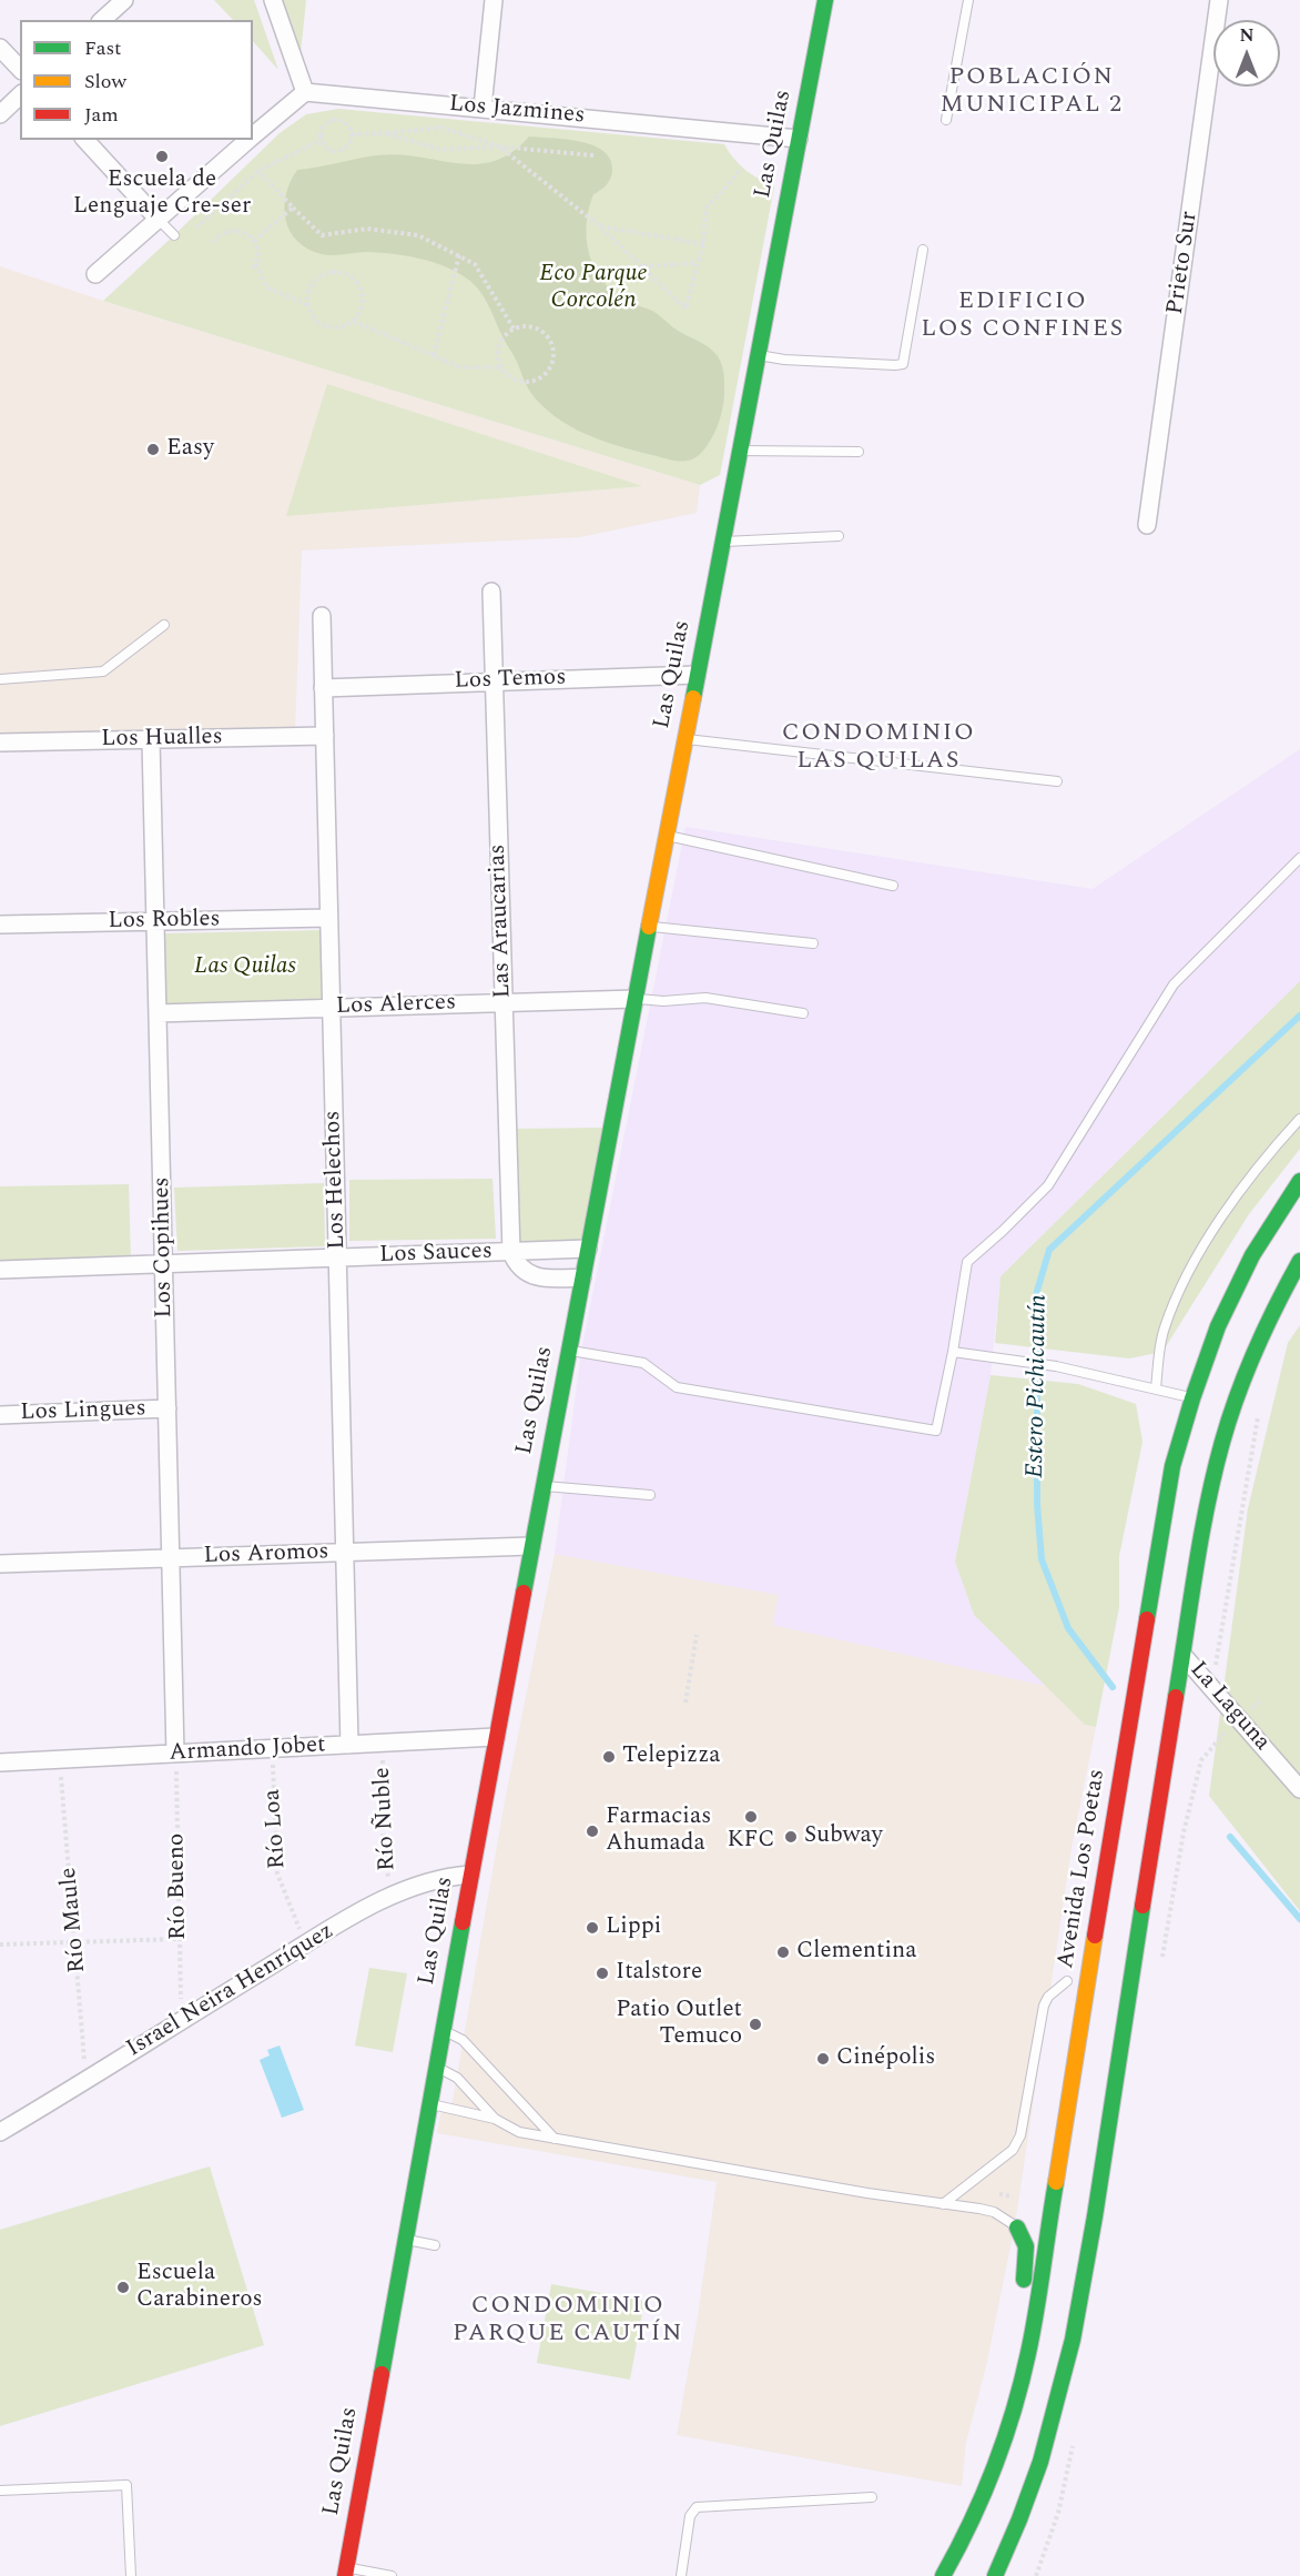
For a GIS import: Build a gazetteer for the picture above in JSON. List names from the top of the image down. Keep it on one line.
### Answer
{"streets":{"main road":["Las Quilas","Avenida Los Poetas"],"street":["Los Jazmines","Prieto Sur","Los Temos","Los Hualles","Los Robles","Las Araucarias","Los Alerces","Los Helechos","Los Copihues","Los Sauces","Los Lingues","Los Aromos","La Laguna","Armando Jobet","Israel Neira Henríquez"],"path":["Río Ñuble","Río Loa","Río Bueno","Río Maule"]},"crossings":[["Los Jazmines","Las Quilas"],["Las Quilas","Los Temos"],["Las Quilas","Los Alerces"],["Las Quilas","Los Sauces"],["Las Quilas","Los Aromos"],["Las Quilas","Armando Jobet"],["Las Quilas","Israel Neira Henríquez"],["Los Temos","Las Araucarias"],["Los Temos","Los Helechos"],["Los Hualles","Los Helechos"],["Los Hualles","Los Copihues"],["Los Robles","Los Helechos"],["Los Robles","Los Copihues"],["Las Araucarias","Los Alerces"],["Las Araucarias","Los Sauces"],["Los Alerces","Los Helechos"],["Los Alerces","Los Copihues"],["Los Helechos","Los Sauces"],["Los Helechos","Los Aromos"],["Los Helechos","Armando Jobet"],["Los Copihues","Los Sauces"],["Los Copihues","Los Lingues"],["Los Copihues","Los Aromos"],["Los Copihues","Armando Jobet"],["Los Copihues","Río Bueno"],["Armando Jobet","Río Ñuble"],["Armando Jobet","Río Loa"],["Armando Jobet","Río Bueno"],["Armando Jobet","Río Maule"],["Río Ñuble","Israel Neira Henríquez"],["Río Loa","Israel Neira Henríquez"],["Río Bueno","Israel Neira Henríquez"],["Río Maule","Israel Neira Henríquez"]],"districts":["POBLACIÓN MUNICIPAL 2","EDIFICIO LOS CONFINES","CONDOMINIO LAS QUILAS","CONDOMINIO PARQUE CAUTÍN"],"water":["Estero Pichicautín"],"parks":["Eco Parque Corcolén","Las Quilas"],"places":["Escuela de Lenguaje Cre-ser","Easy","Telepizza","KFC","Farmacias Ahumada","Subway","Lippi","Clementina","Italstore","Patio Outlet Temuco","Cinépolis","Escuela Carabineros"],"legend":["Fast","Slow","Jam"],"north":"top"}
